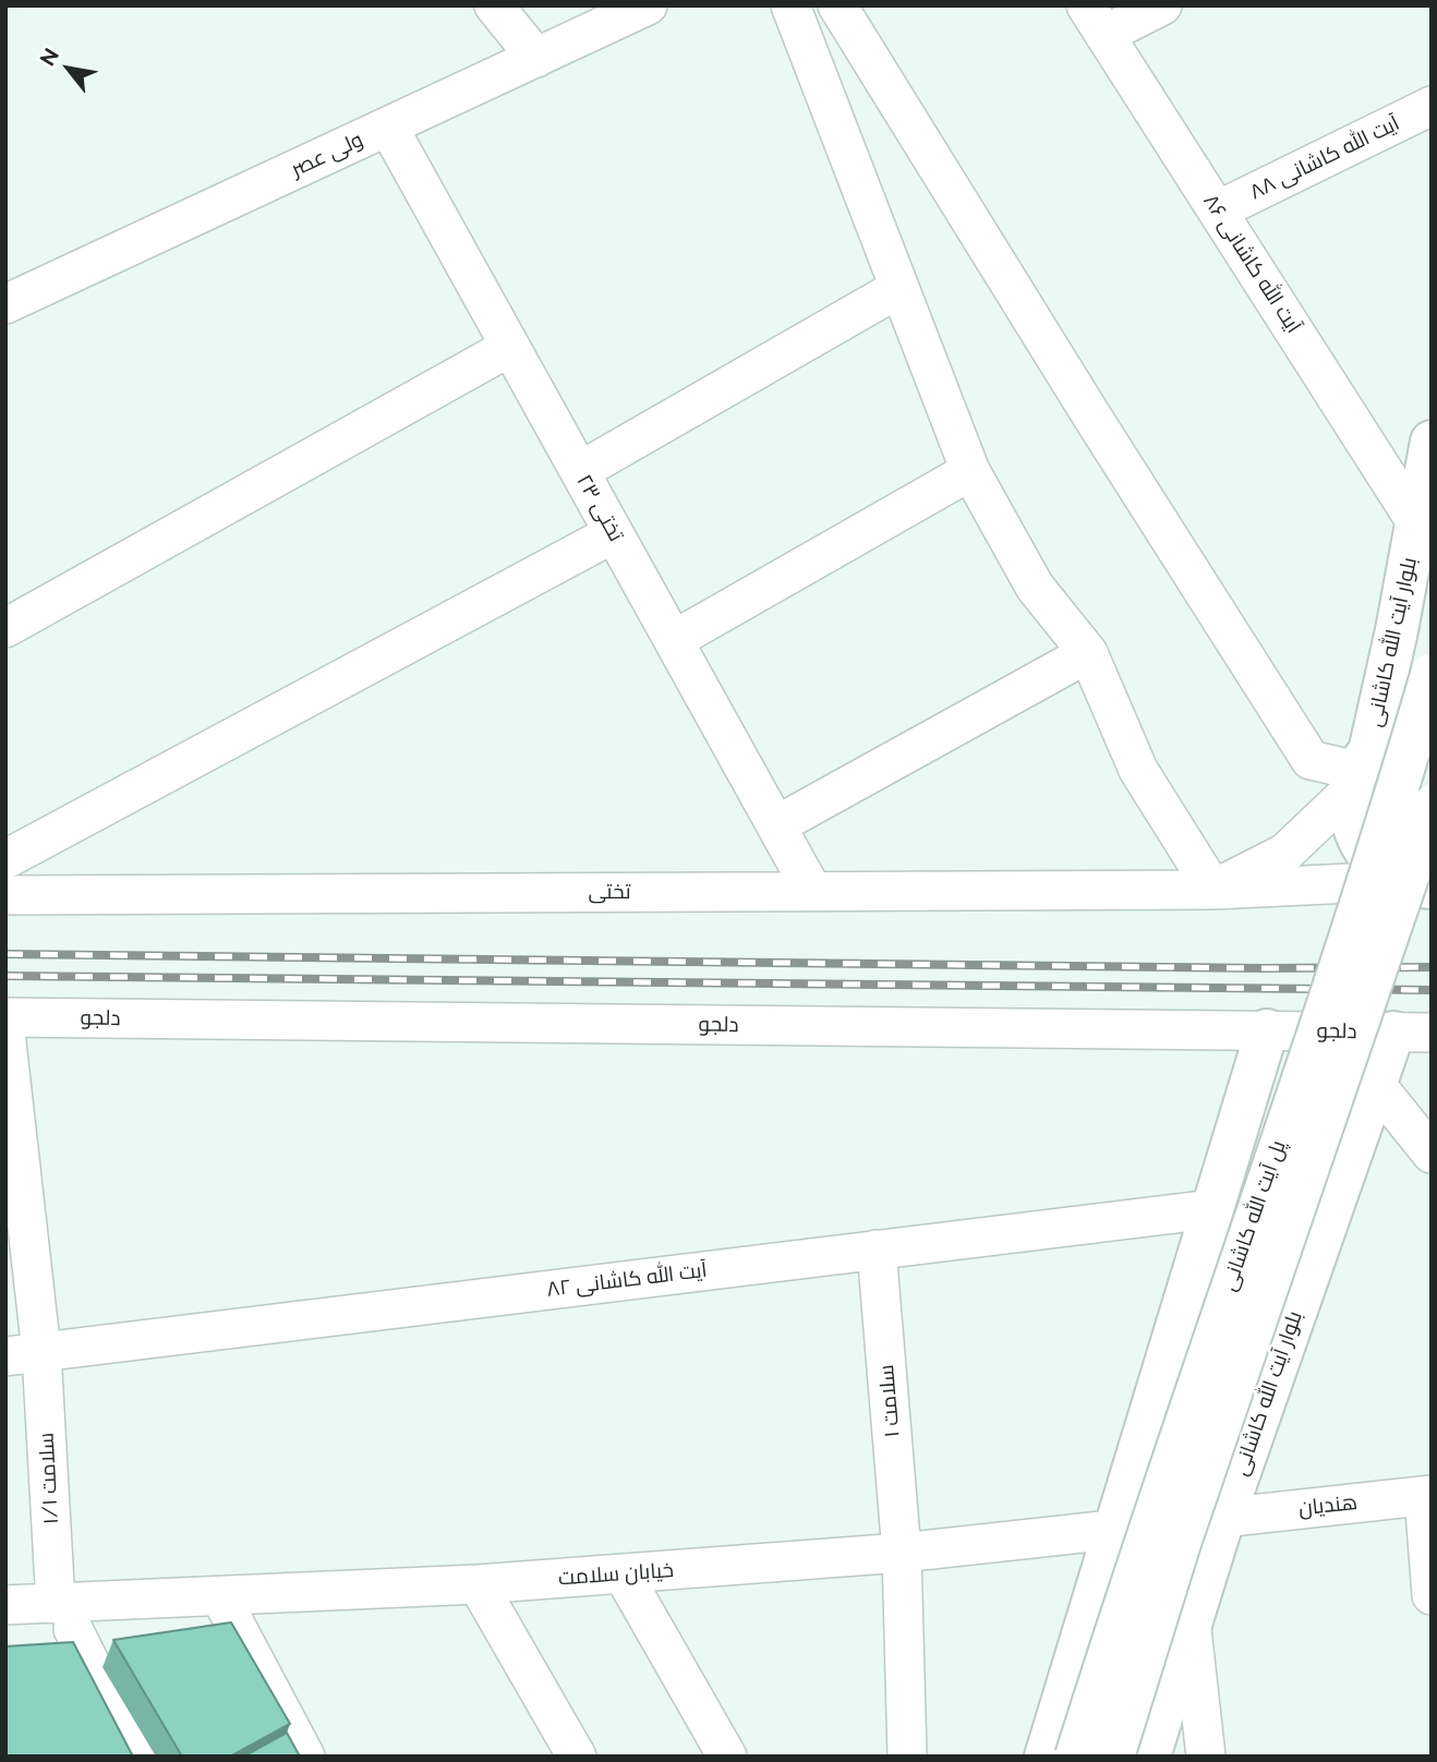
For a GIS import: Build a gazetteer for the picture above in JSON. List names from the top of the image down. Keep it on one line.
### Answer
{"streets":{"main road":["بلوار آیت الله کاشانی","پل آیت الله کاشانی"],"street":["ولی عصر","آیت الله کاشانی ۸۸","آیت الله کاشانی ۸۶","تختی ۲۳","تختی","دلجو","آیت الله کاشانی ۸۲","سلامت ۱","سلامت ۱/۱","هندیان","خیابان سلامت"]},"crossings":[["ولی عصر","تختی ۲۳"],["آیت الله کاشانی ۸۸","آیت الله کاشانی ۸۶"],["آیت الله کاشانی ۸۶","بلوار آیت الله کاشانی"],["تختی ۲۳","تختی"],["بلوار آیت الله کاشانی","تختی"],["بلوار آیت الله کاشانی","دلجو"],["بلوار آیت الله کاشانی","هندیان"],["بلوار آیت الله کاشانی","خیابان سلامت"],["آیت الله کاشانی ۸۲","سلامت ۱"],["آیت الله کاشانی ۸۲","سلامت ۱/۱"],["سلامت ۱","خیابان سلامت"],["سلامت ۱/۱","خیابان سلامت"],["هندیان","خیابان سلامت"]],"north":"top left"}
